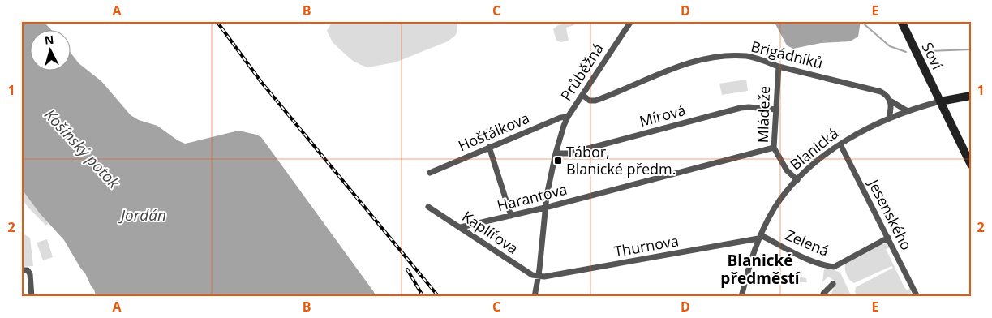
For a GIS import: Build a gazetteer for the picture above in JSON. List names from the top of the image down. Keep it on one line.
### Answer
{"streets":{"main road":["Soví","Blanická"],"street":["Brigádníků","Průběžná","Mládeže","Mírová","Hošťálkova","Harantova","Jesenského","Kaplířova","Zelená","Thurnova"]},"crossings":[["Brigádníků","Průběžná"],["Brigádníků","Mládeže"],["Brigádníků","Blanická"],["Soví","Blanická"],["Průběžná","Mírová"],["Průběžná","Hošťálkova"],["Průběžná","Harantova"],["Průběžná","Kaplířova"],["Průběžná","Thurnova"],["Mládeže","Mírová"],["Mládeže","Blanická"],["Mládeže","Harantova"],["Blanická","Jesenského"],["Blanická","Zelená"],["Blanická","Thurnova"],["Harantova","Kaplířova"],["Jesenského","Zelená"],["Kaplířova","Thurnova"],["Zelená","Thurnova"]],"districts":["Blanické předměstí"],"water":["Košínský potok","Jordán"],"places":{"transit":["Tábor, Blanické předm."]},"north":"top","grid":{"columns":["A","B","C","D","E"],"rows":["1","2"]}}
